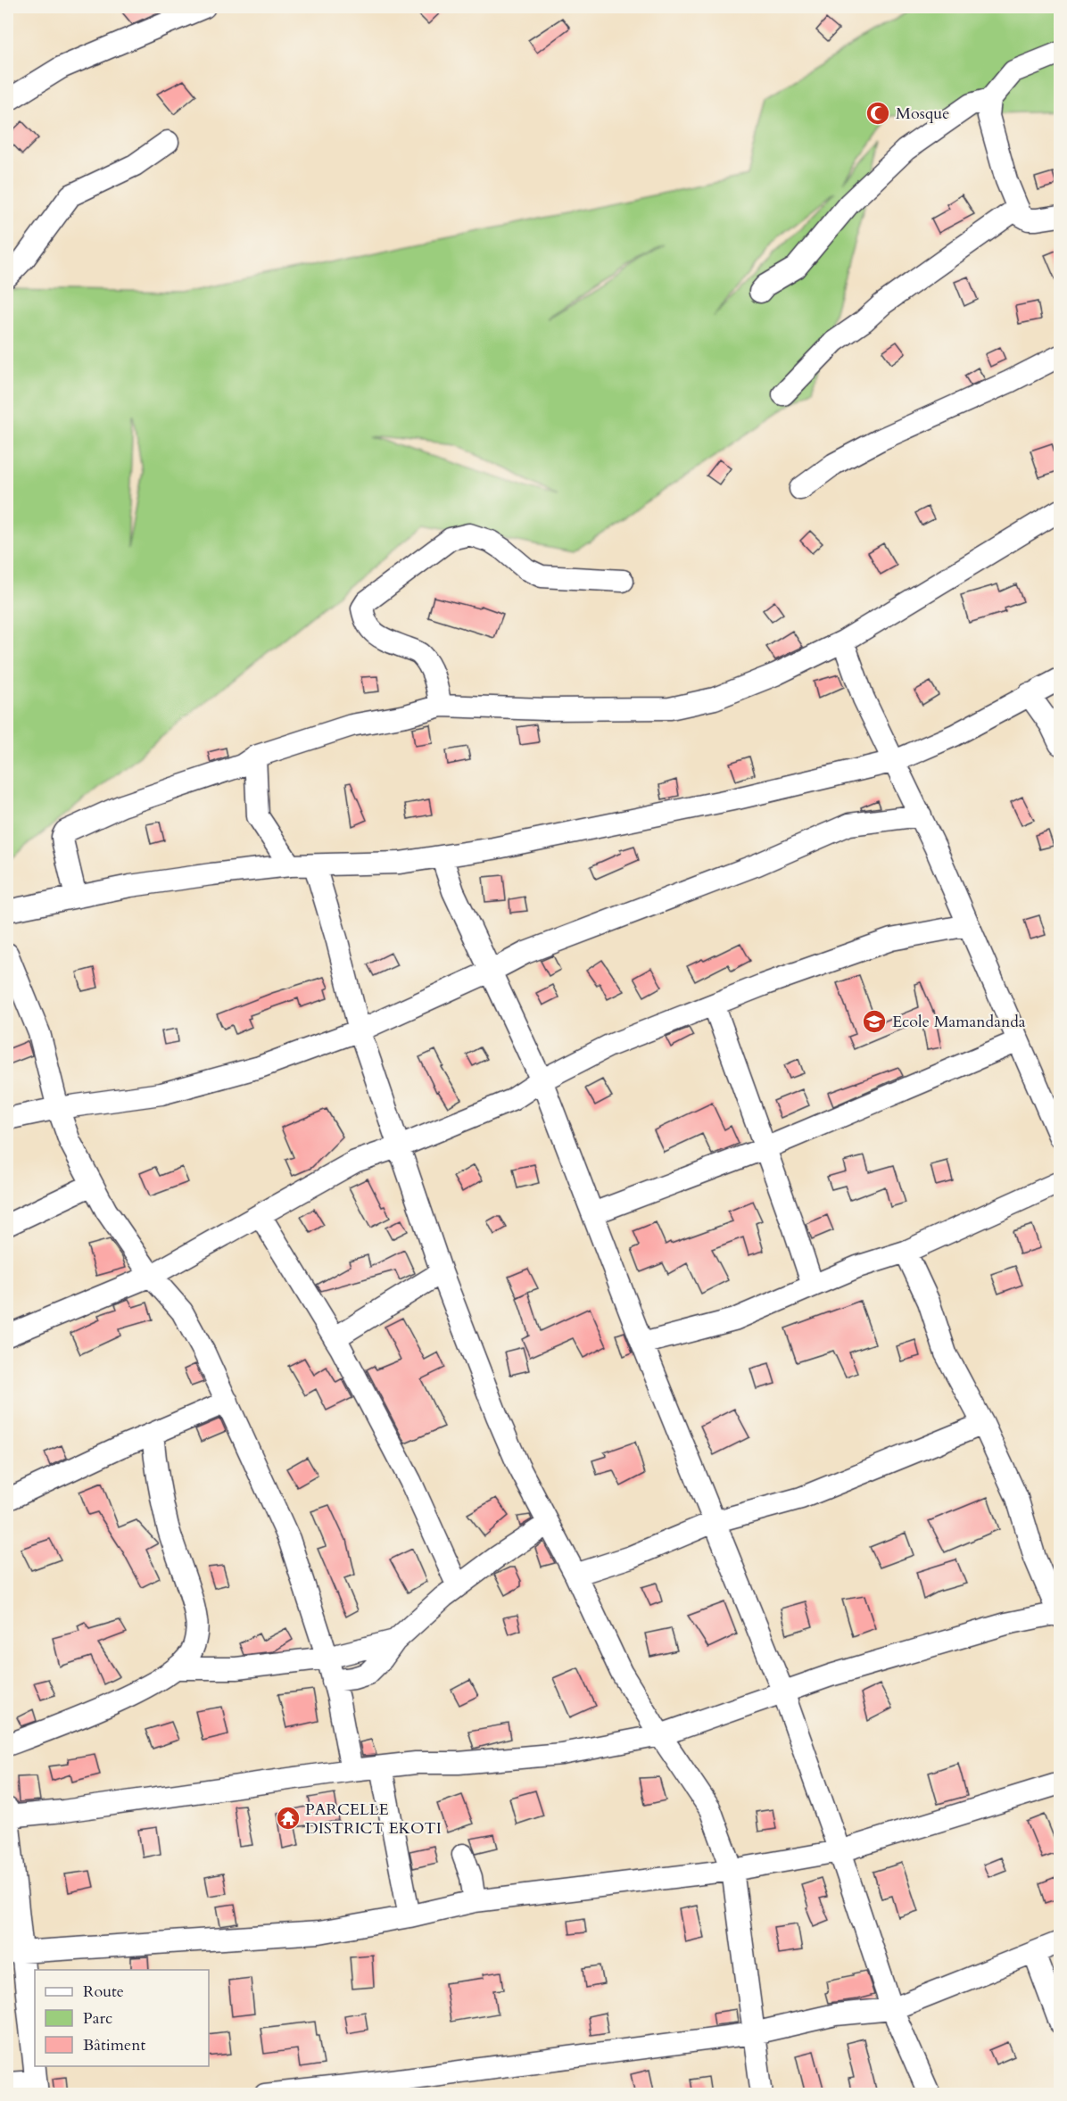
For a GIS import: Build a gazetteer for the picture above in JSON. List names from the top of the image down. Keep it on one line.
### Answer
{"places":{"mosque":["Mosque"],"school or university":["Ecole Mamandanda"],"temple":["PARCELLE DISTRICT EKOTI"]},"legend":["Route","Parc","Bâtiment"]}
